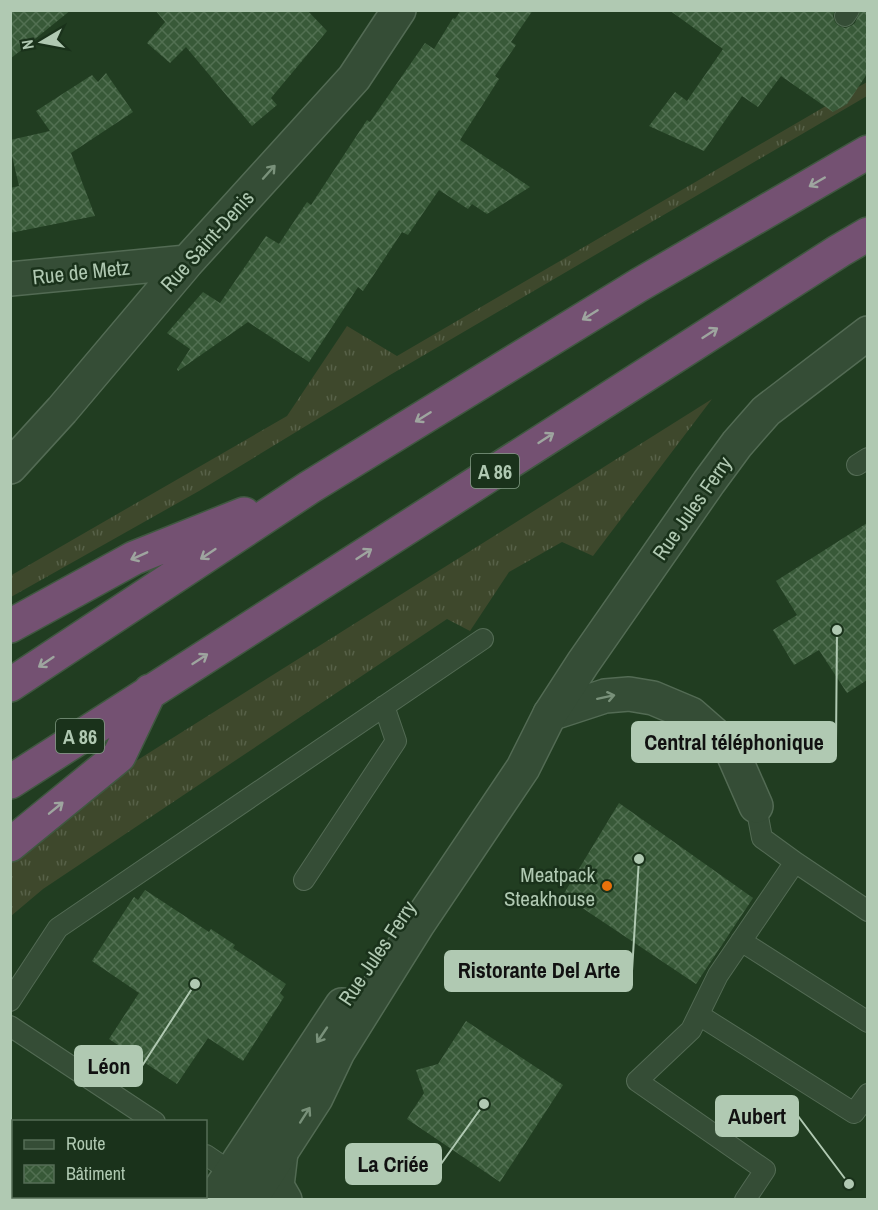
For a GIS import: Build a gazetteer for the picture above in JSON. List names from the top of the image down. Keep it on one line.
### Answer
{"streets":{"highway":["A 86"],"street":["Rue Saint-Denis","Rue de Metz","Rue Jules Ferry"]},"crossings":[["Rue Saint-Denis","Rue de Metz"]],"one_way":["Rue Saint-Denis"],"places":["Central téléphonique","Ristorante Del Arte","Meatpack Steakhouse","Léon","La Criée","Aubert"],"legend":["Route","Bâtiment"],"north":"left"}
